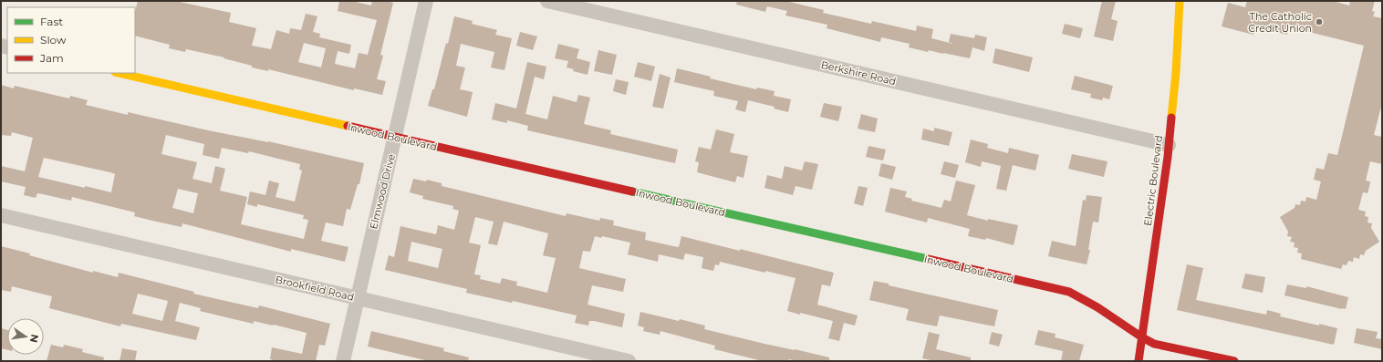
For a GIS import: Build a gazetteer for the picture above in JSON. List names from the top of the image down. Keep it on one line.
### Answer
{"streets":{"street":["Berkshire Road","Inwood Boulevard","Electric Boulevard","Elmwood Drive","Brookfield Road"]},"crossings":[["Berkshire Road","Electric Boulevard"],["Inwood Boulevard","Electric Boulevard"],["Inwood Boulevard","Elmwood Drive"],["Elmwood Drive","Brookfield Road"]],"places":["The Catholic Credit Union"],"legend":["Fast","Slow","Jam"],"north":"right"}
